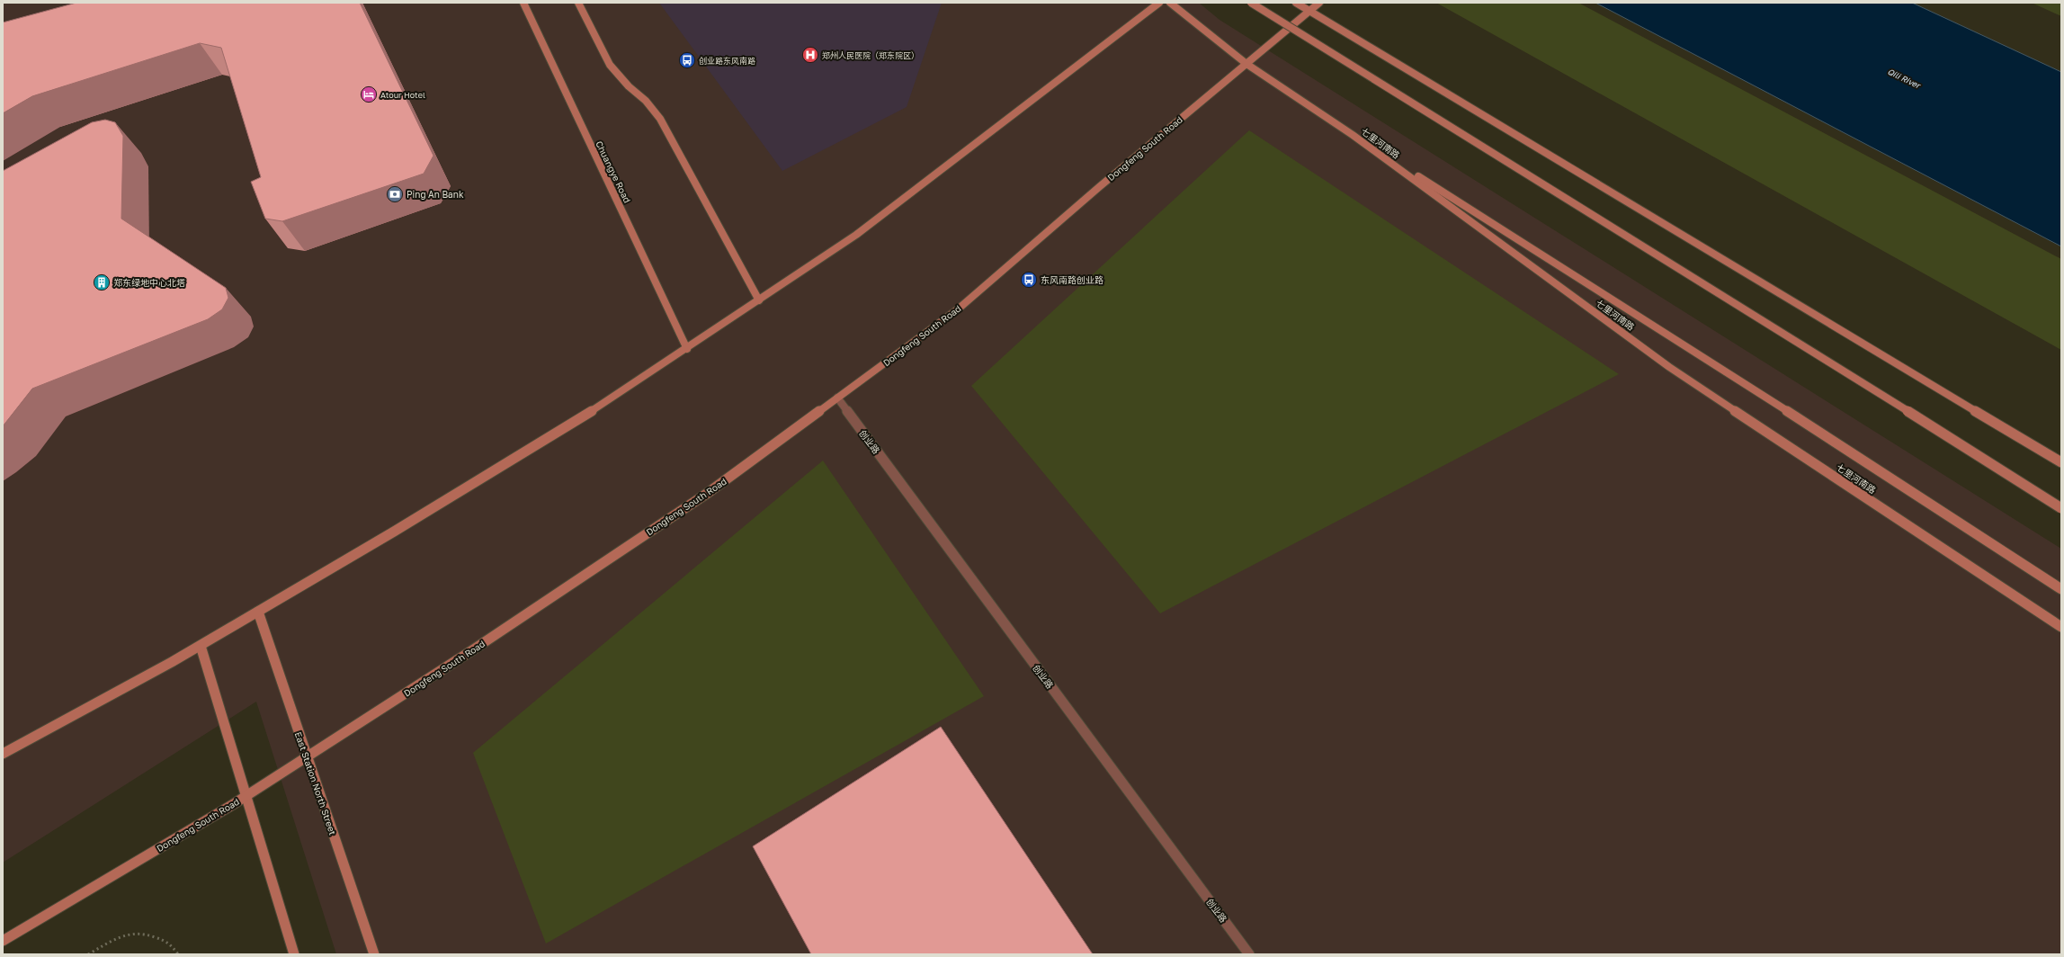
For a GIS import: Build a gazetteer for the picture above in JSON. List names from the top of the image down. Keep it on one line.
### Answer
{"streets":{"street":["七里河南路","Dongfeng South Road","Chuangye Road","创业路","East Station North Street"]},"crossings":[["七里河南路","Dongfeng South Road"],["Dongfeng South Road","创业路"],["Dongfeng South Road","East Station North Street"]],"water":["Qili River"],"places":{"hospital":["郑州人民医院（郑东院区）"],"bus stop":["创业路东风南路","东风南路创业路"],"hotel":["Atour Hotel"],"bank":["Ping An Bank"],"building":["郑东绿地中心北塔"]}}
